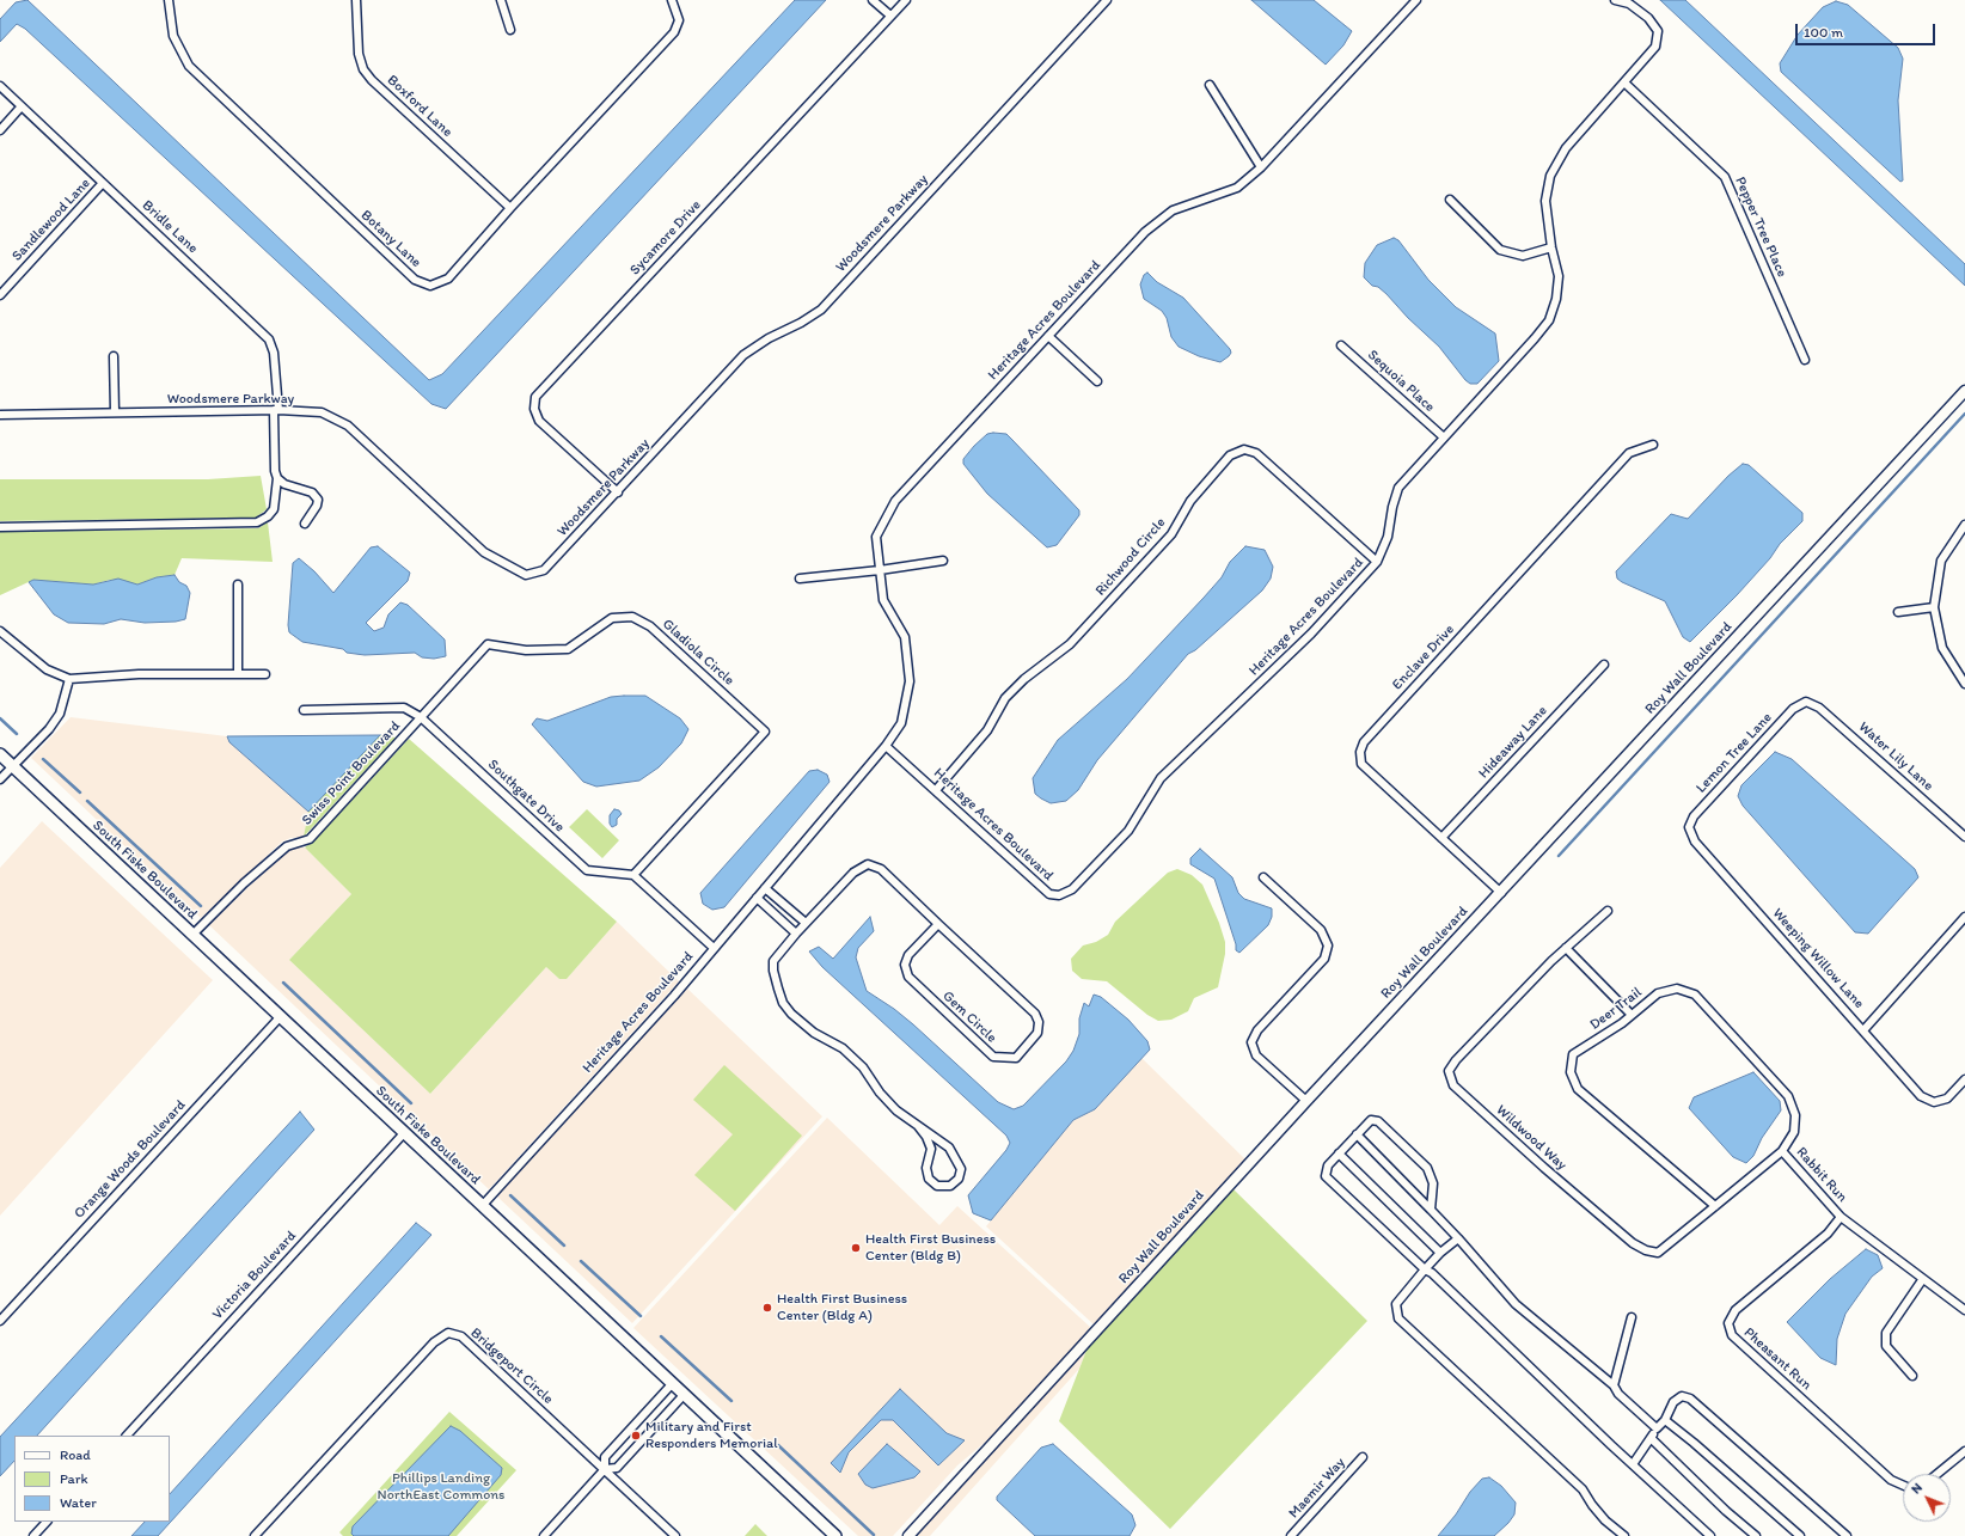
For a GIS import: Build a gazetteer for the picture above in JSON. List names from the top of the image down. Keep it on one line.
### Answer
{"streets":{"main road":["South Fiske Boulevard"],"street":["Boxford Lane","Sandlewood Lane","Woodsmere Parkway","Bridle Lane","Pepper Tree Place","Sycamore Drive","Botany Lane","Heritage Acres Boulevard","Sequoia Place","Richwood Circle","Gladiola Circle","Enclave Drive","Roy Wall Boulevard","Hideaway Lane","Lemon Tree Lane","Water Lily Lane","Swiss Point Boulevard","Southgate Drive","Weeping Willow Lane","Deer Trail","Gem Circle","Wildwood Way","Orange Woods Boulevard","Rabbit Run","Victoria Boulevard","Pheasant Run","Bridgeport Circle","Maemir Way"]},"crossings":[["Boxford Lane","Botany Lane"],["Sandlewood Lane","Bridle Lane"],["Woodsmere Parkway","Bridle Lane"],["Woodsmere Parkway","Sycamore Drive"],["Pepper Tree Place","Heritage Acres Boulevard"],["Heritage Acres Boulevard","Sequoia Place"],["Heritage Acres Boulevard","Richwood Circle"],["Heritage Acres Boulevard","South Fiske Boulevard"],["Gladiola Circle","Swiss Point Boulevard"],["Gladiola Circle","Southgate Drive"],["Enclave Drive","Roy Wall Boulevard"],["Enclave Drive","Hideaway Lane"],["Lemon Tree Lane","Water Lily Lane"],["Lemon Tree Lane","Weeping Willow Lane"],["Swiss Point Boulevard","Southgate Drive"],["Swiss Point Boulevard","South Fiske Boulevard"],["South Fiske Boulevard","Orange Woods Boulevard"],["South Fiske Boulevard","Victoria Boulevard"],["Deer Trail","Wildwood Way"],["Deer Trail","Rabbit Run"],["Wildwood Way","Rabbit Run"],["Rabbit Run","Pheasant Run"]],"parks":["Phillips Landing NorthEast Commons"],"places":["Health First Business Center (Bldg B)","Health First Business Center (Bldg A)","Military and First Responders Memorial"],"legend":["Road","Park","Water"],"scale_bar":"100 m","north":"top left"}
